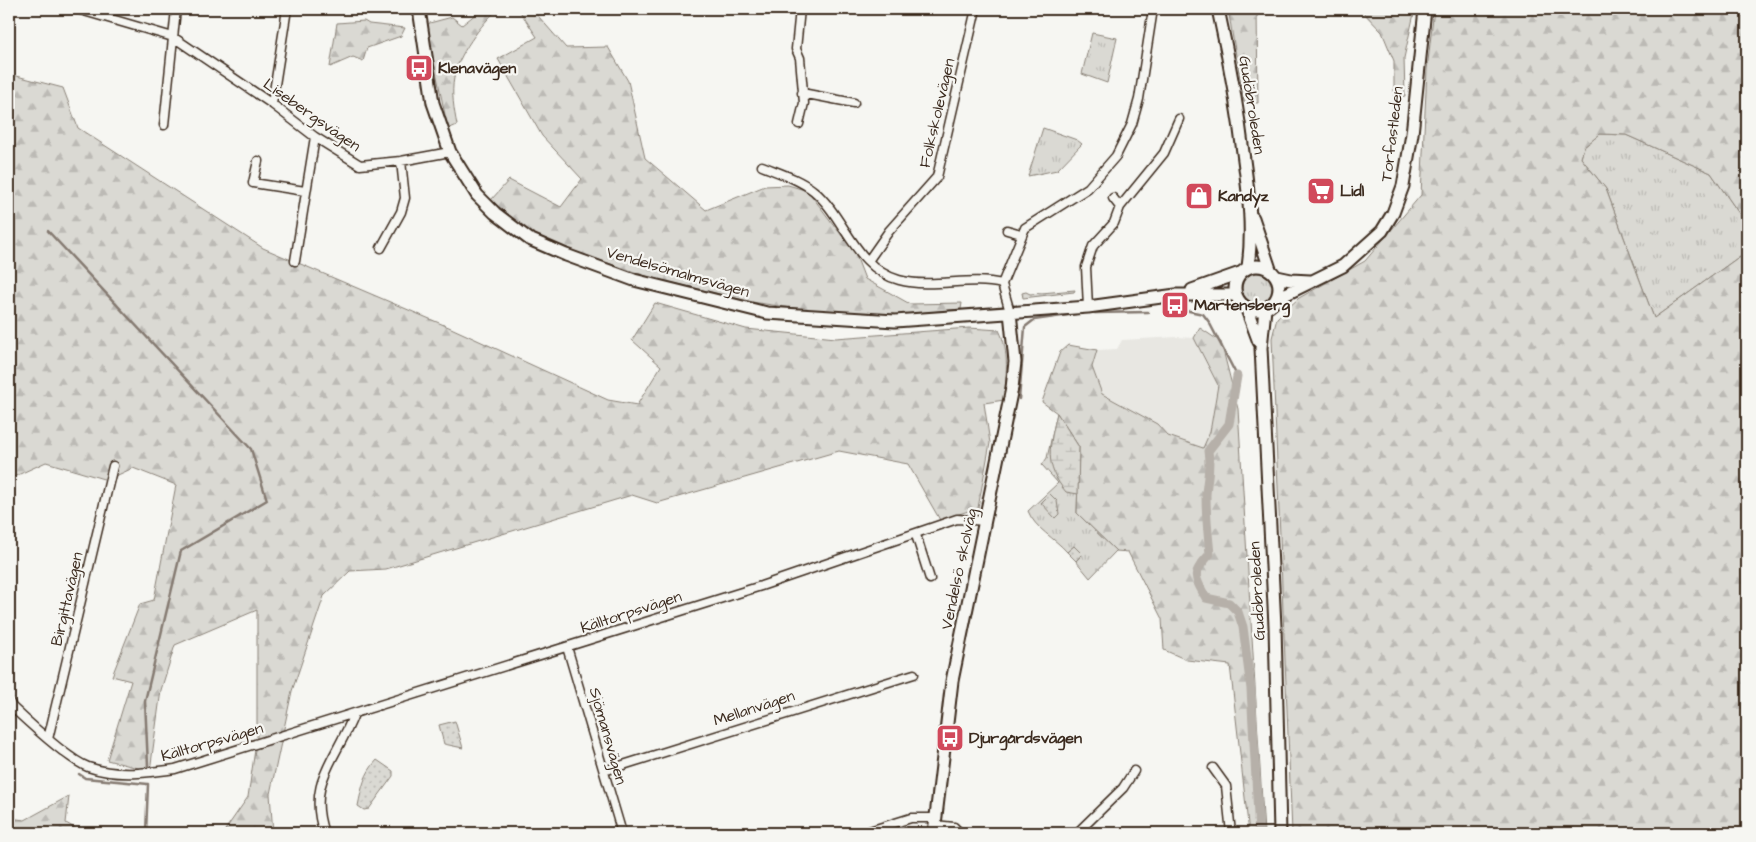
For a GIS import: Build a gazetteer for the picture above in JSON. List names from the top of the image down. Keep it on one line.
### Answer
{"streets":{"street":["Gudöbroleden","Folkskolevägen","Lisebergsvägen","Torfastleden","Vendelsömalmsvägen","Vendelsö skolväg","Birgittavägen","Källtorpsvägen","Mellanvägen","Sjömansvägen"]},"crossings":[["Gudöbroleden","Torfastleden"],["Gudöbroleden","Vendelsömalmsvägen"],["Lisebergsvägen","Vendelsömalmsvägen"],["Torfastleden","Vendelsömalmsvägen"],["Vendelsömalmsvägen","Vendelsö skolväg"],["Vendelsö skolväg","Källtorpsvägen"],["Birgittavägen","Källtorpsvägen"],["Källtorpsvägen","Sjömansvägen"],["Mellanvägen","Sjömansvägen"]],"places":{"bus stop":["Klenavägen","Mårtensberg","Djurgårdsvägen"],"supermarket":["Lidl"],"shop":["Kandyz"]}}
